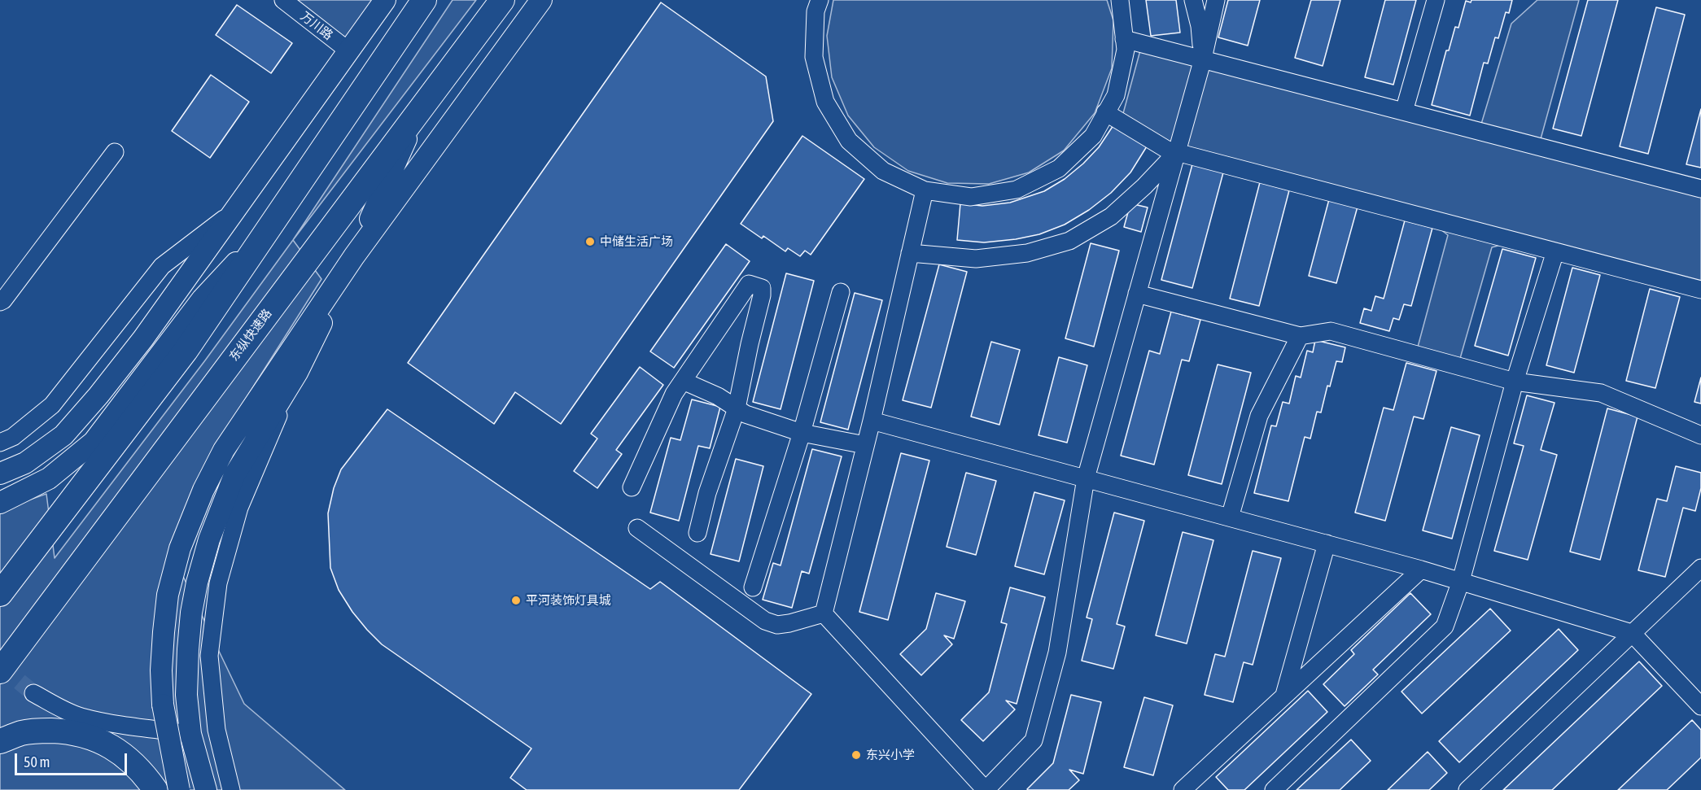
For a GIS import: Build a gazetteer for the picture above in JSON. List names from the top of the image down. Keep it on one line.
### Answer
{"streets":{"highway":["东纵快速路"],"street":["万川路"]},"places":["中储生活广场","平河装饰灯具城","东兴小学"],"scale_bar":"50 m"}
